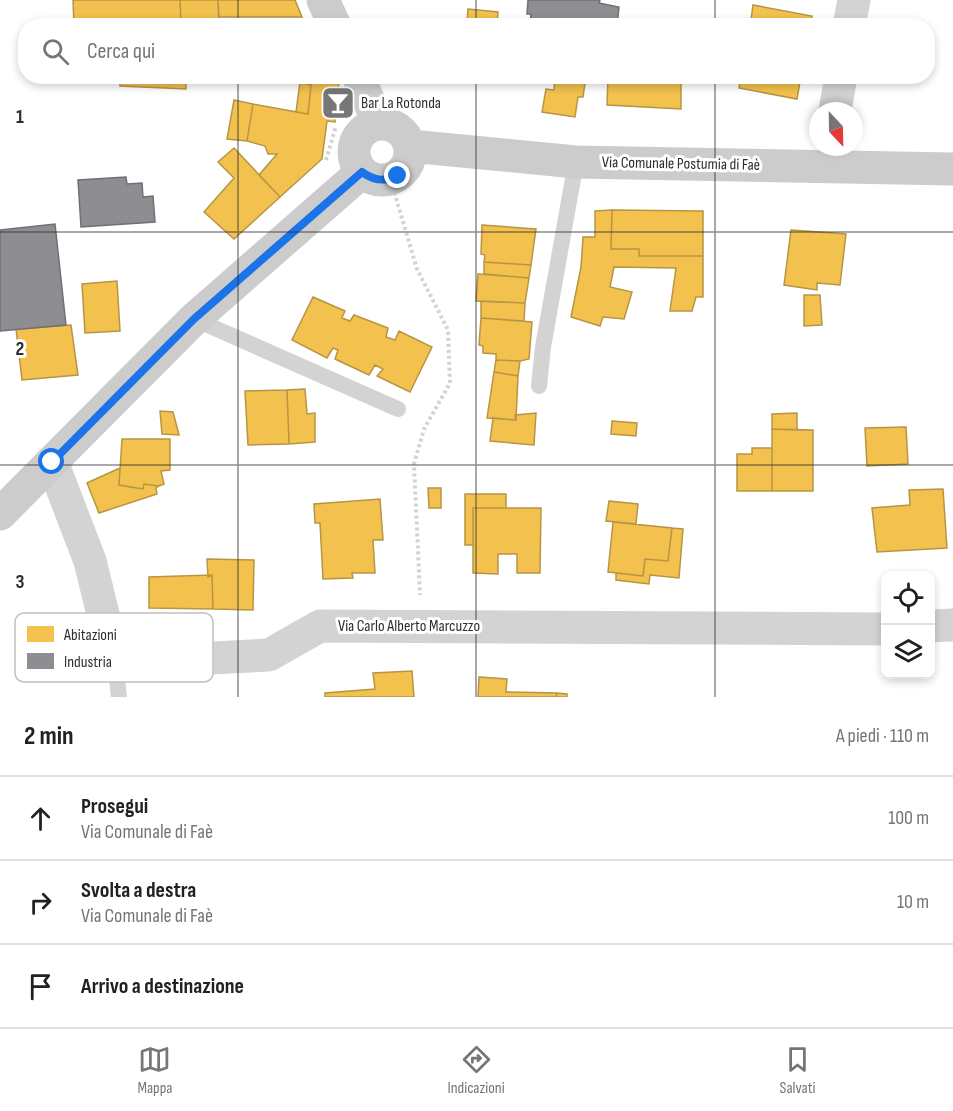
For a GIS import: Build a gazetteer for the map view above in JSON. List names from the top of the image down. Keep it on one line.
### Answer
{"streets":{"street":["Via Comunale Postumia di Faè","Via Carlo Alberto Marcuzzo"]},"places":{"bar":["Bar La Rotonda"]},"legend":["Abitazioni","Industria"],"north":"bottom","page":{"search":"Cerca qui","heading":["2 min","A piedi · 110 m"],"list":[["Prosegui","Via Comunale di Faè","100 m"],["Svolta a destra","Via Comunale di Faè","10 m"],"Arrivo a destinazione"],"nav":["Mappa","Indicazioni","Salvati"]},"grid":{"rows":["1","2","3"]}}
